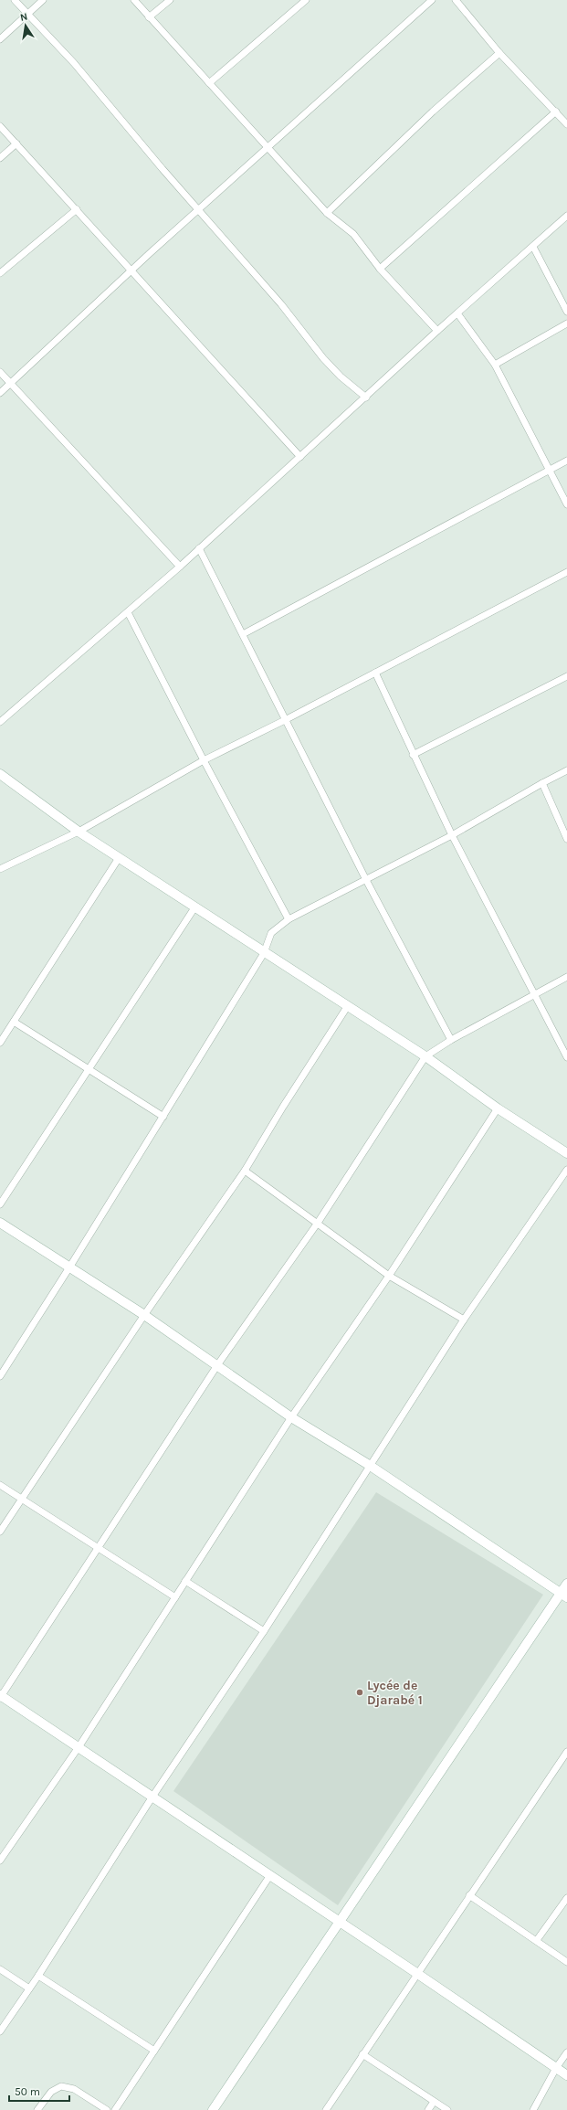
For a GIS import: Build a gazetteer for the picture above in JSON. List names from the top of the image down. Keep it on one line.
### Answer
{"places":["Lycée de Djarabé 1"],"scale_bar":"50 m","north":"top"}
